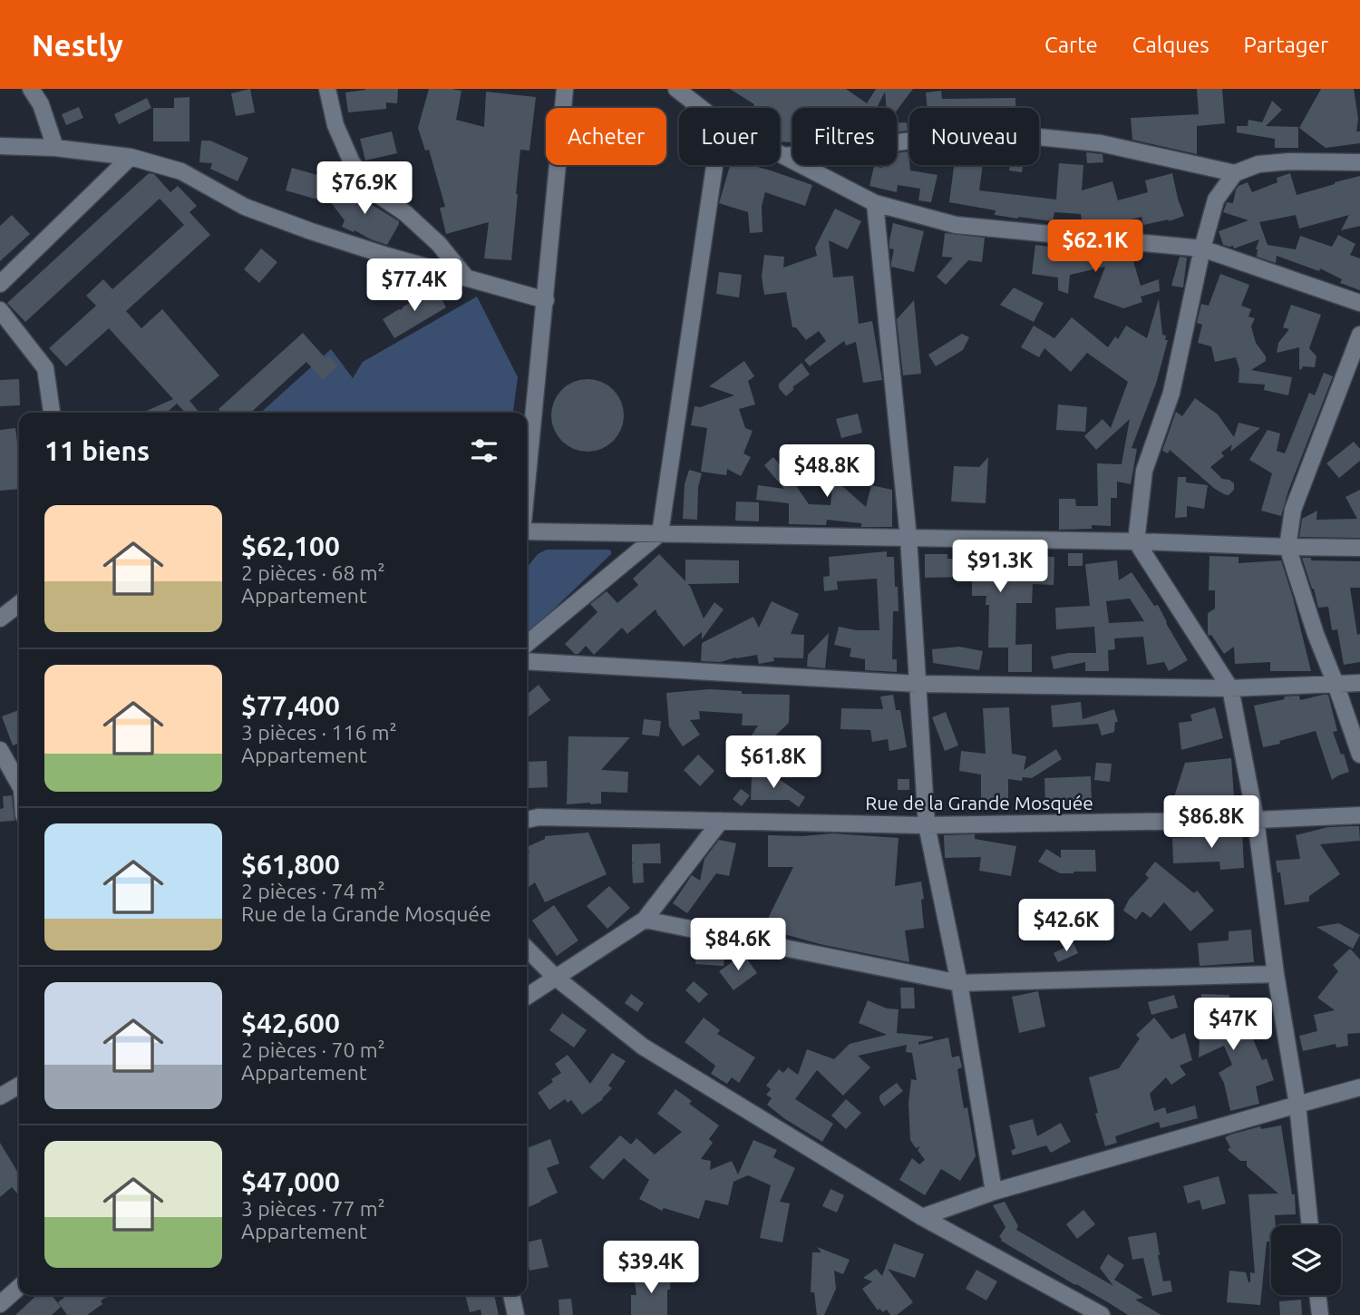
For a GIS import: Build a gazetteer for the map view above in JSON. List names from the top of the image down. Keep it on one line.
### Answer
{"streets":{"street":["Rue de la Grande Mosquée"]},"page":{"header":"Nestly","nav":["Carte","Calques","Partager"],"chip":["Acheter","Louer","Filtres","Nouveau"],"price":["$76.9K","$62.1K","$77.4K","$48.8K","$91.3K","$61.8K","$86.8K","$42.6K","$84.6K","$47K","$39.4K"],"heading":"11 biens","list":[{"name":"$62,100","note":"2 pièces · 68 m² · Appartement"},{"name":"$77,400","note":"3 pièces · 116 m² · Appartement"},{"name":"$61,800","note":"2 pièces · 74 m² · Rue de la Grande Mosquée"},{"name":"$42,600","note":"2 pièces · 70 m² · Appartement"},{"name":"$47,000","note":"3 pièces · 77 m² · Appartement"}]}}
